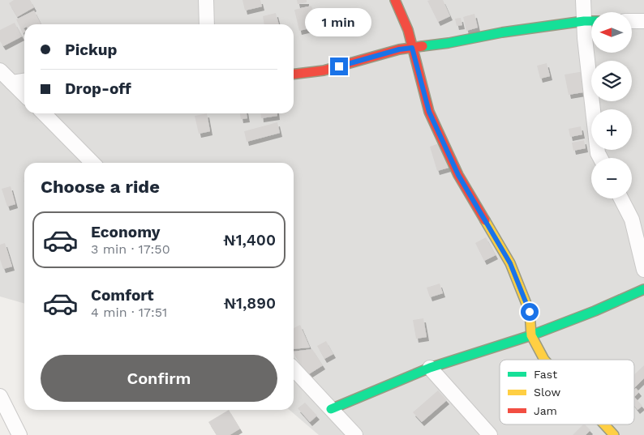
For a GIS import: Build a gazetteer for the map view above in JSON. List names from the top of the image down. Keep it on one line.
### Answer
{"legend":["Fast","Slow","Jam"],"north":"left","page":{"bubble":"1 min","map_buttons":["+","−"],"banner":["Pickup","Drop-off"],"heading":"Choose a ride","list":[{"name":"Economy","note":"3 min · 17:50","value":"₦1,400"},{"name":"Comfort","note":"4 min · 17:51","value":"₦1,890"}],"buttons":"Confirm"}}
